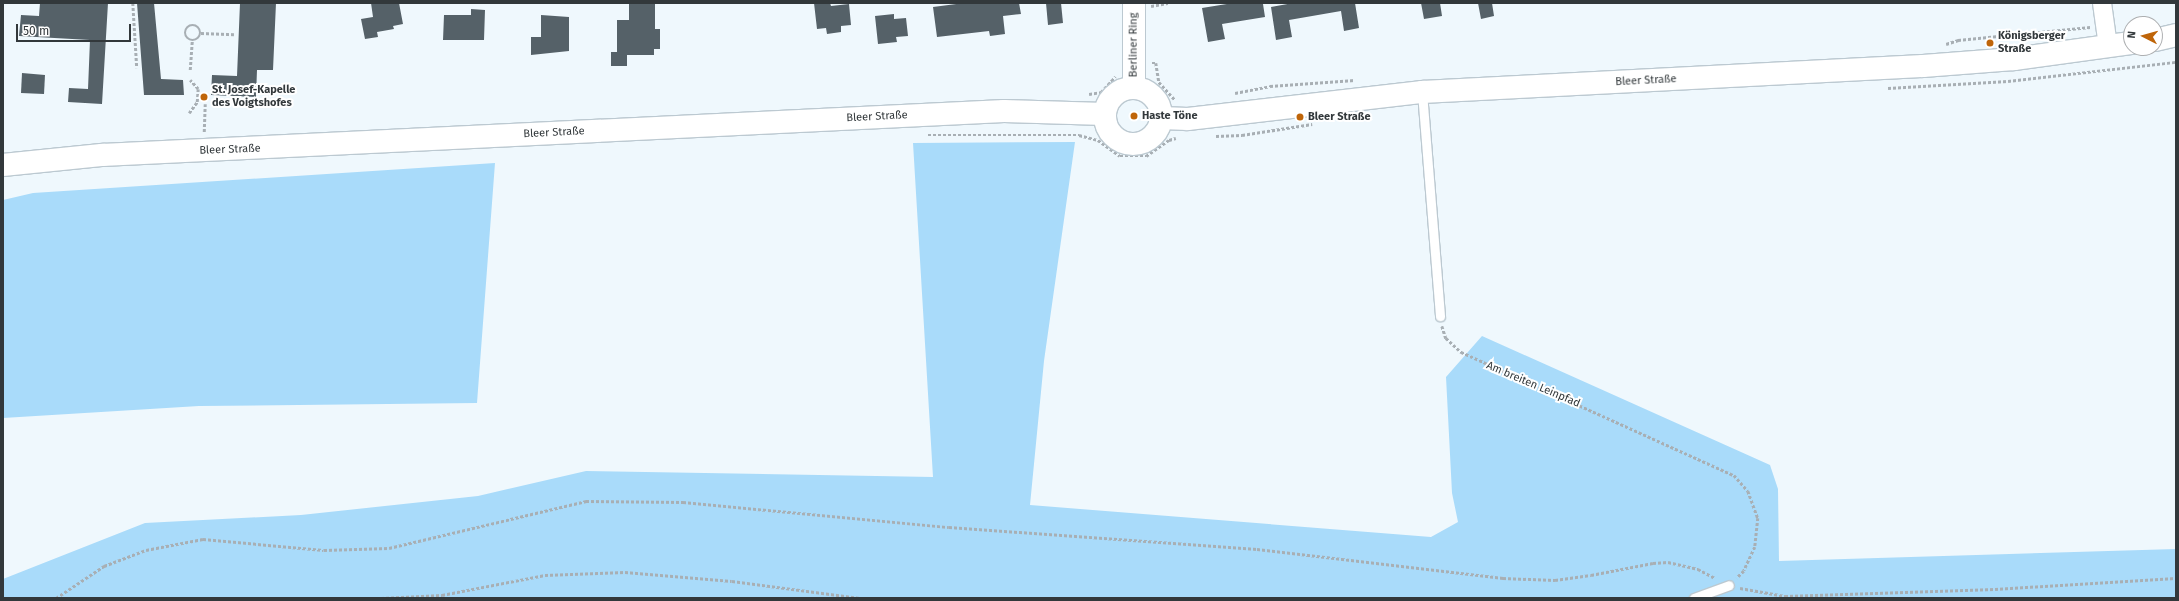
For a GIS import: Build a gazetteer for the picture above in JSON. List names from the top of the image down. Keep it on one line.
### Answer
{"streets":{"street":["Berliner Ring","Bleer Straße"],"path":["Am breiten Leinpfad"]},"crossings":[["Berliner Ring","Bleer Straße"]],"places":["Königsberger Straße","St. Josef-Kapelle des Voigtshofes","Haste Töne","Bleer Straße"],"scale_bar":"50 m","north":"left"}
